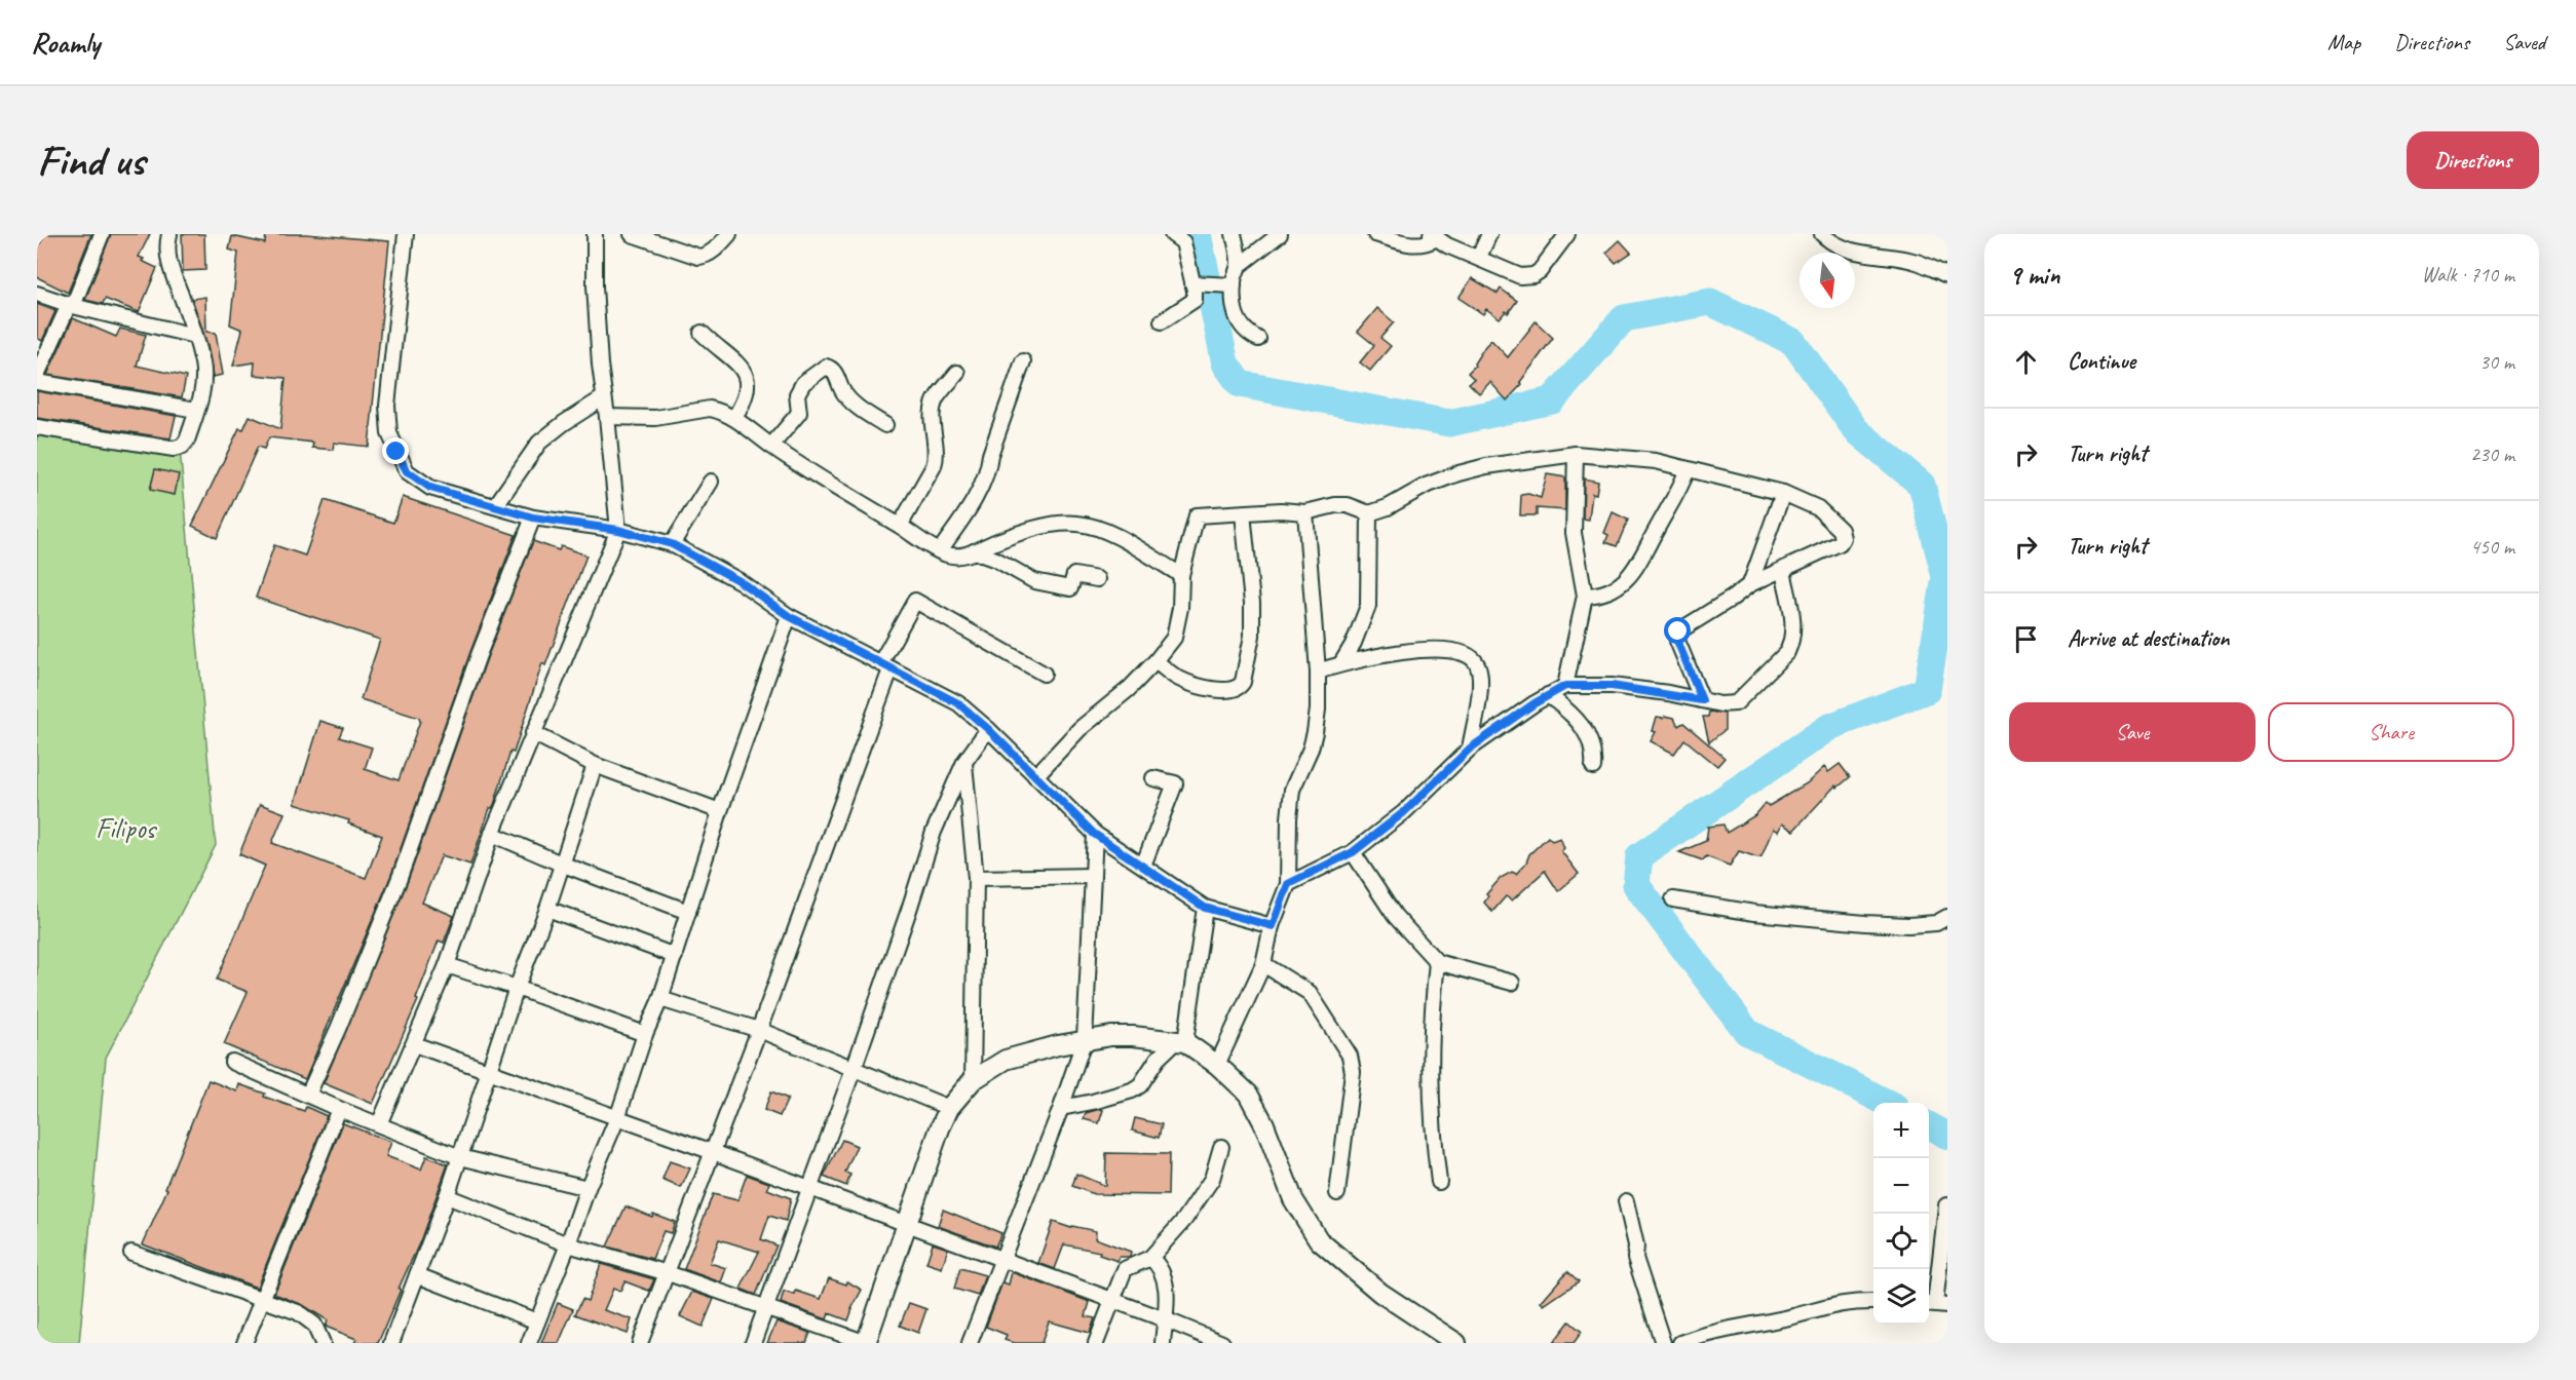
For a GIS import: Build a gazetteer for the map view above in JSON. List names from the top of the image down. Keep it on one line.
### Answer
{"parks":["Filipos"],"north":"bottom","page":{"header":"Roamly","nav":["Map","Directions","Saved"],"buttons":["Directions",["Save","Share"]],"title":"Find us","heading":["9 min","Walk · 710 m"],"list":[["Continue","30 m"],["Turn right","230 m"],["Turn right","450 m"],"Arrive at destination"],"map_buttons":["+","−"]}}
